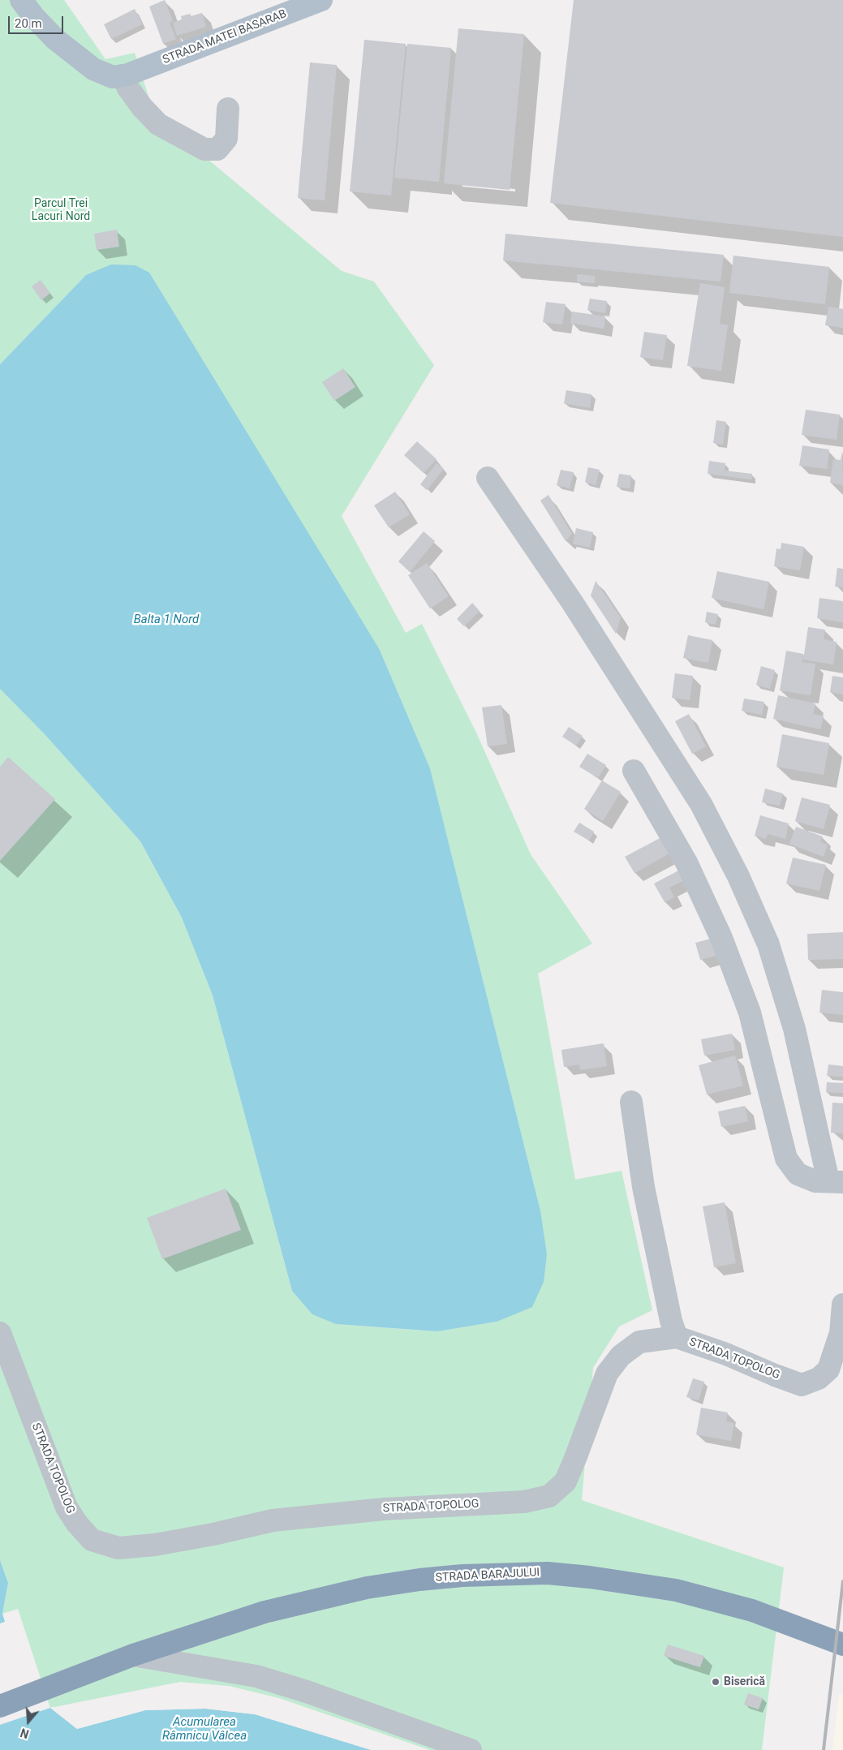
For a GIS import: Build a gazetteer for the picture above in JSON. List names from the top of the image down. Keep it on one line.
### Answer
{"streets":{"highway":["STRADA BARAJULUI"],"main road":["STRADA MATEI BASARAB"],"street":["STRADA TOPOLOG"]},"water":["Balta 1 Nord","Acumularea Râmnicu Vâlcea"],"parks":["Parcul Trei Lacuri Nord"],"places":["Biserică"],"scale_bar":"20 m","north":"bottom"}
